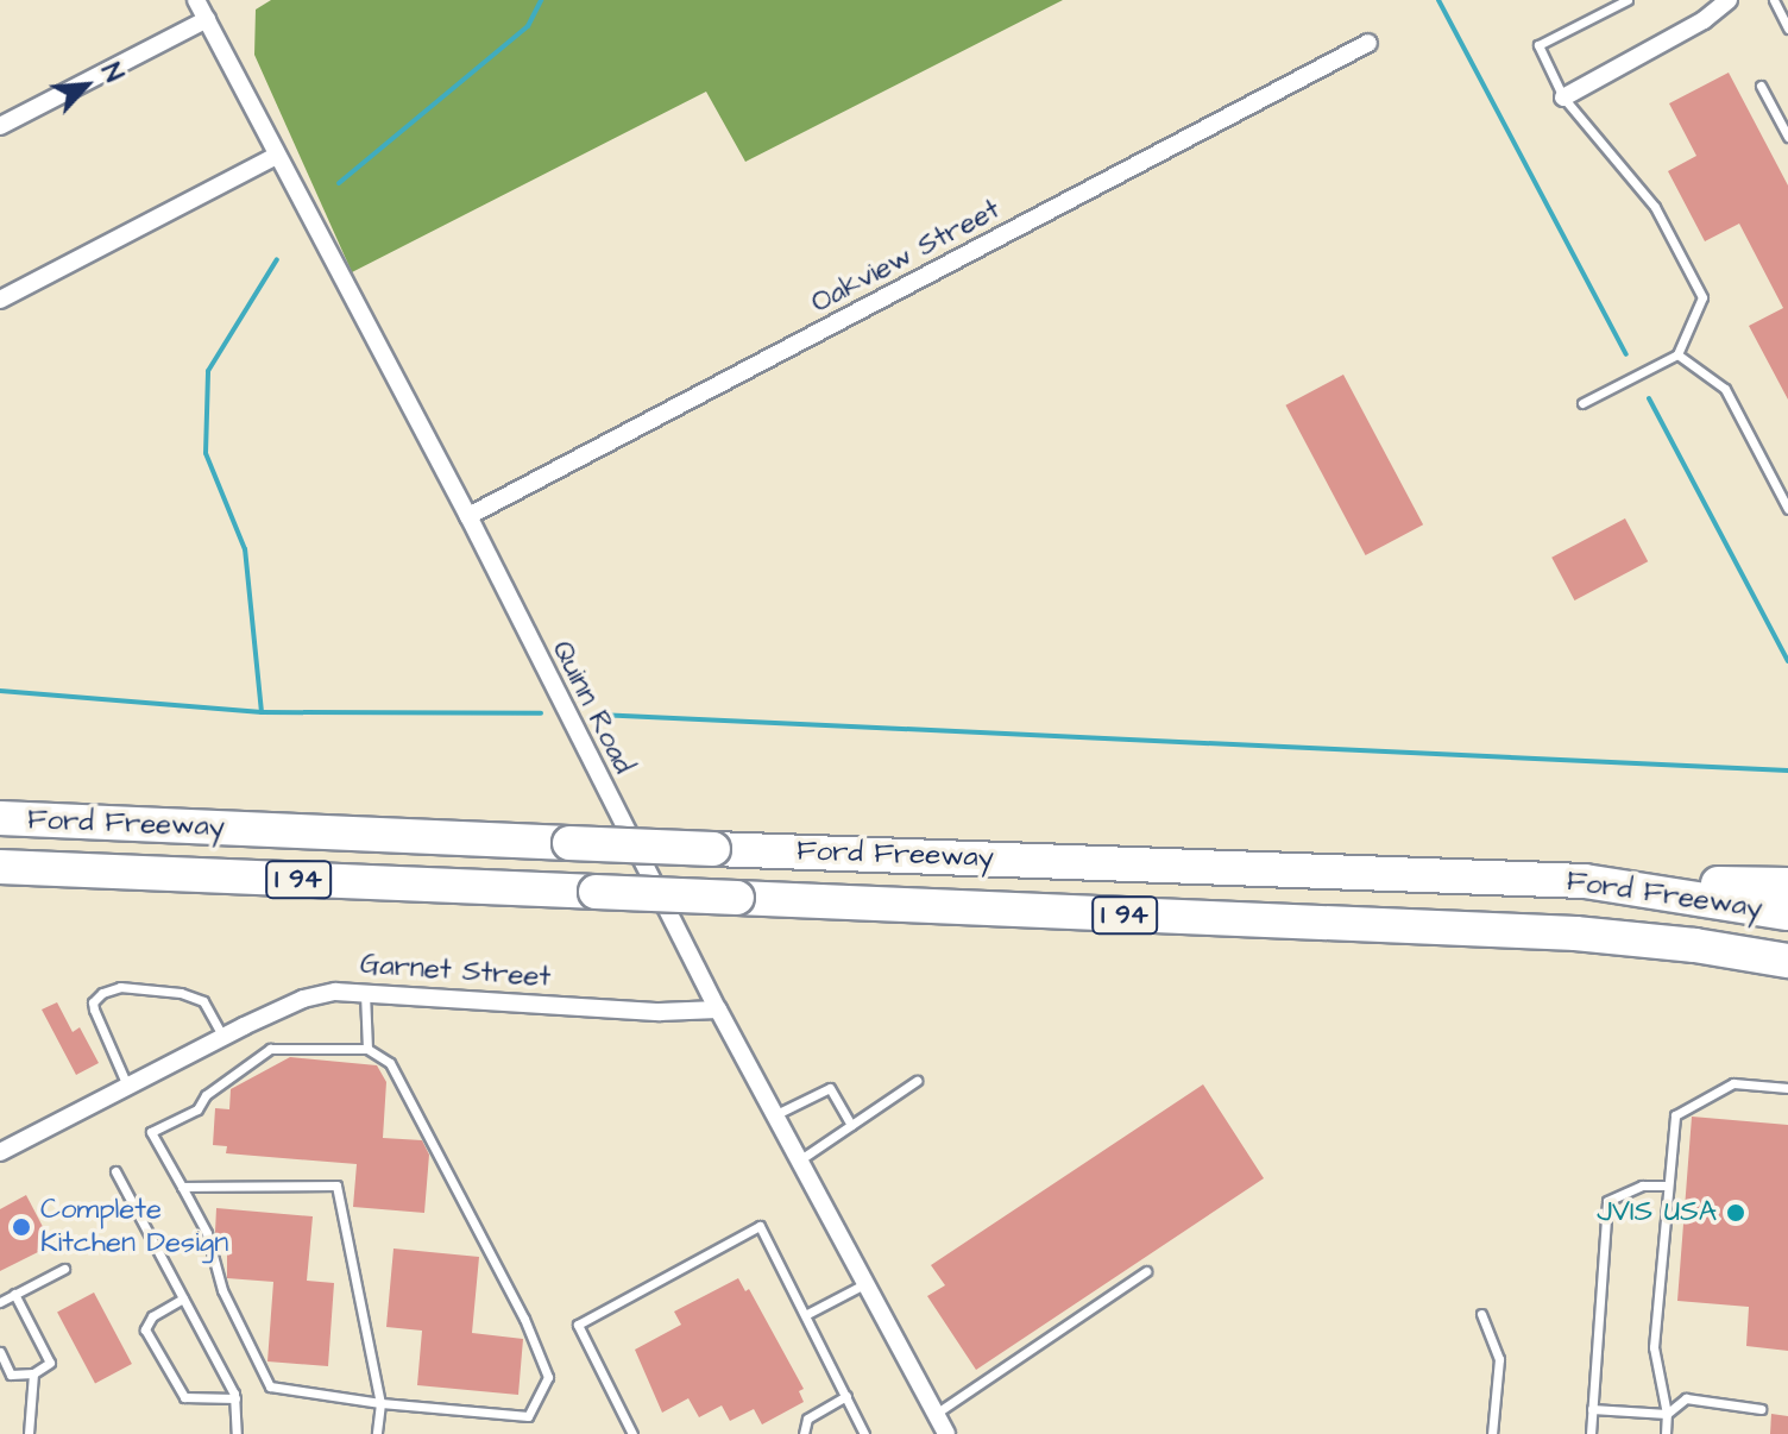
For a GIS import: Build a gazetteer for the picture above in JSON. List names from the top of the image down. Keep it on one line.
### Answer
{"streets":{"highway":["Ford Freeway","I 94"],"street":["Oakview Street","Quinn Road","Garnet Street"]},"crossings":[["Oakview Street","Quinn Road"],["Quinn Road","Garnet Street"]],"places":["JVIS USA","Complete Kitchen Design"],"north":"top right"}
